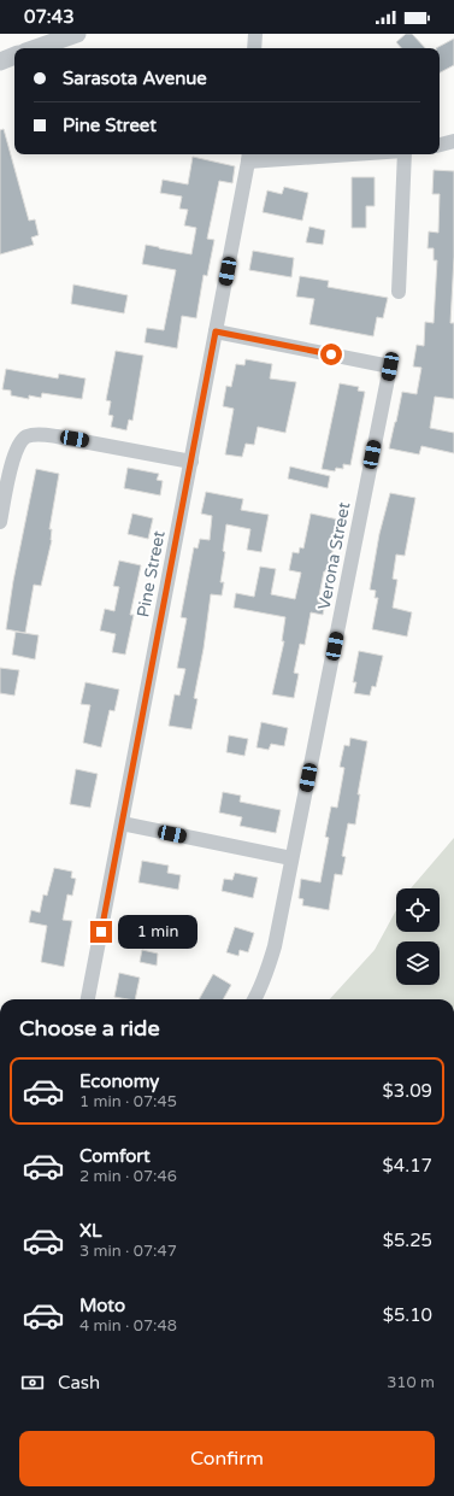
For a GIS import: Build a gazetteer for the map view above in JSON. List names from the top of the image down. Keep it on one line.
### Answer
{"streets":{"street":["Verona Street","Pine Street"]},"crossings":[["Verona Street","Pine Street"]],"page":{"status":"07:43","banner":["Sarasota Avenue","Pine Street"],"bubble":"1 min","heading":"Choose a ride","list":[{"name":"Economy","note":"1 min · 07:45","value":"$3.09"},{"name":"Comfort","note":"2 min · 07:46","value":"$4.17"},{"name":"XL","note":"3 min · 07:47","value":"$5.25"},{"name":"Moto","note":"4 min · 07:48","value":"$5.10"}],"pay":["Cash","310 m"],"buttons":"Confirm"}}
